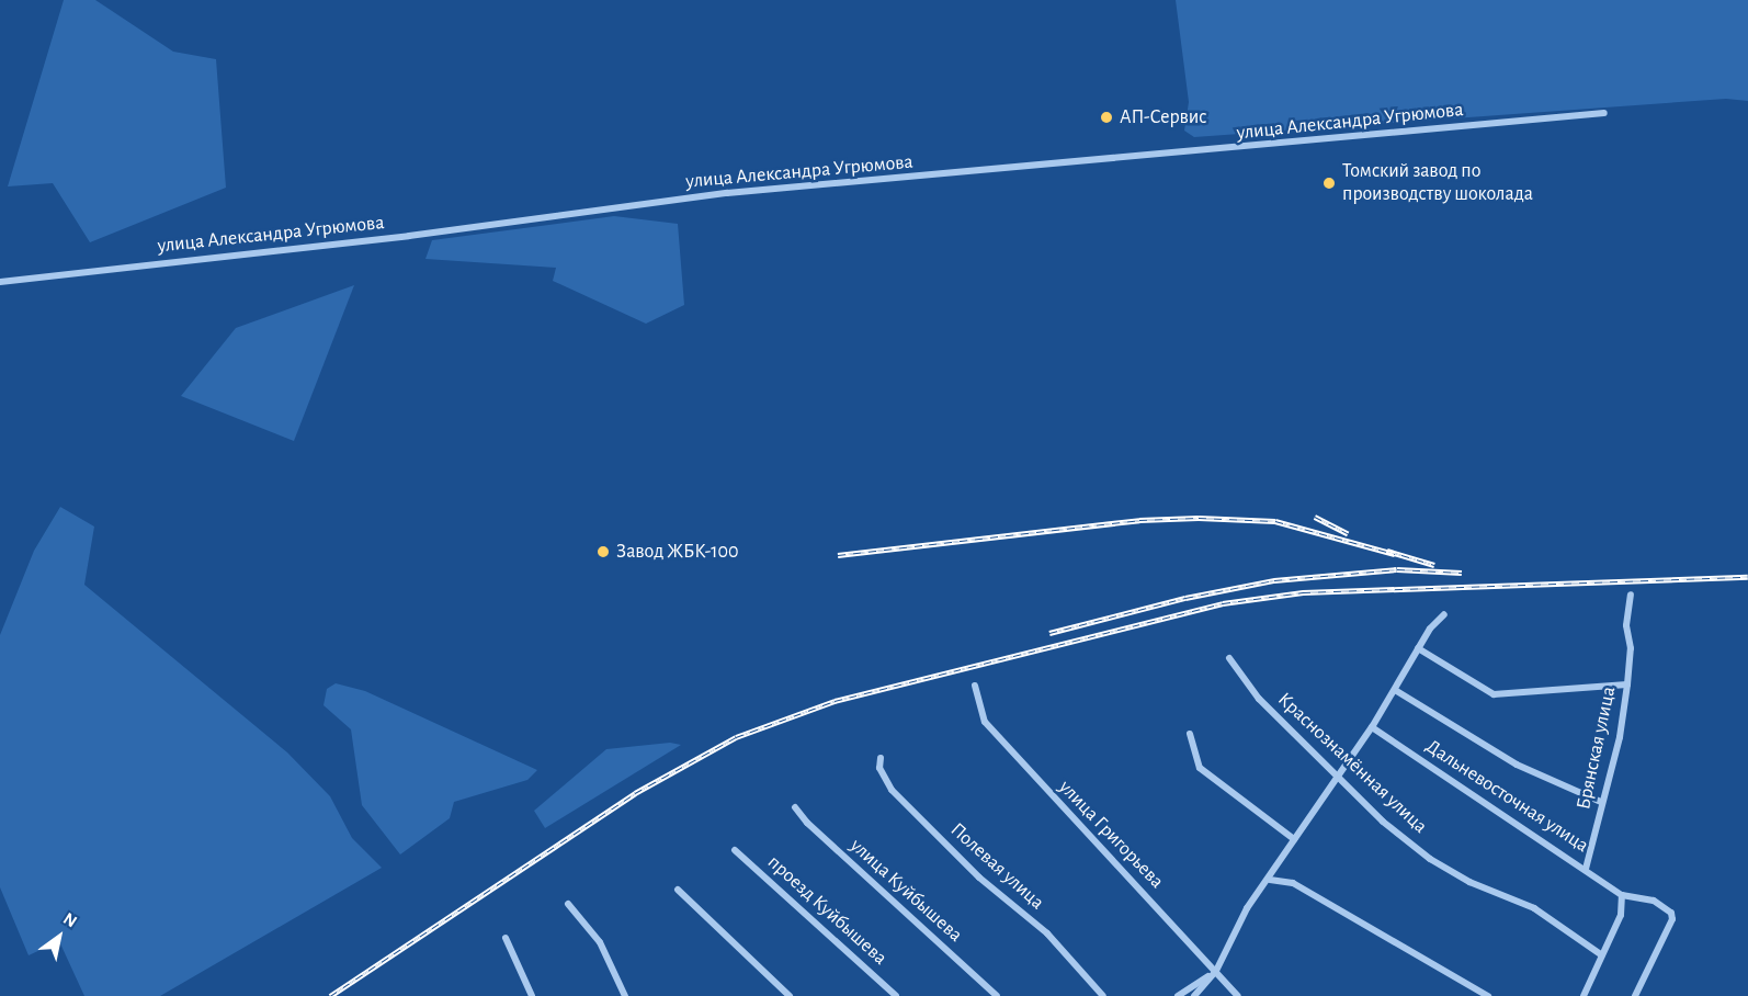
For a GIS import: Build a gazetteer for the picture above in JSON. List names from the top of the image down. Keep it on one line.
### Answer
{"streets":{"street":["улица Александра Угрюмова","Брянская улица","Краснознамённая улица","Дальневосточная улица","улица Григорьева","Полевая улица","улица Куйбышева","проезд Куйбышева"]},"crossings":[["Брянская улица","Дальневосточная улица"]],"places":["АП-Сервис","Томский завод по производству шоколада","Завод ЖБК-100"],"north":"top right"}
